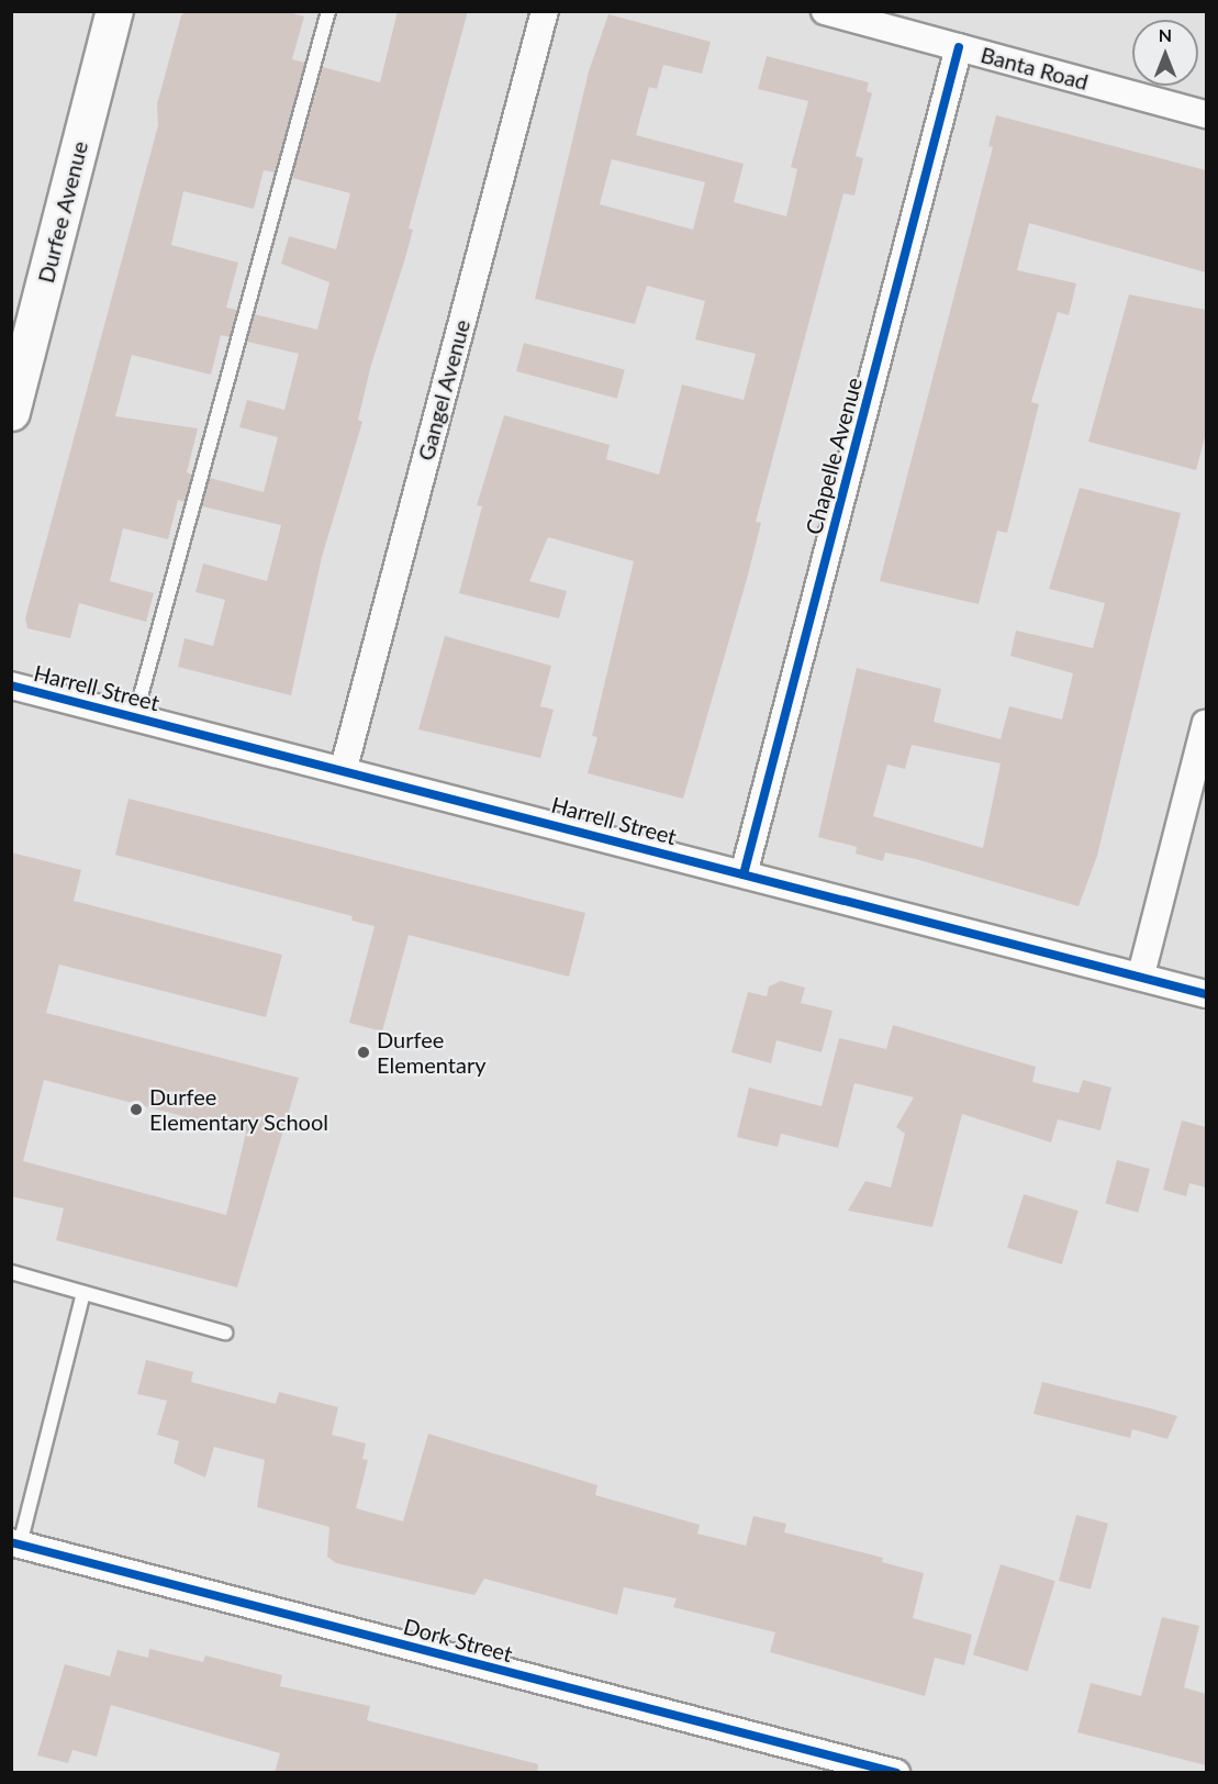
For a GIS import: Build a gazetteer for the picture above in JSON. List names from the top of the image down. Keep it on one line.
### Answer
{"streets":{"street":["Banta Road","Durfee Avenue","Gangel Avenue","Chapelle Avenue","Harrell Street","Dork Street"]},"crossings":[["Banta Road","Chapelle Avenue"],["Gangel Avenue","Harrell Street"],["Chapelle Avenue","Harrell Street"]],"places":["Durfee Elementary","Durfee Elementary School"],"north":"top"}
